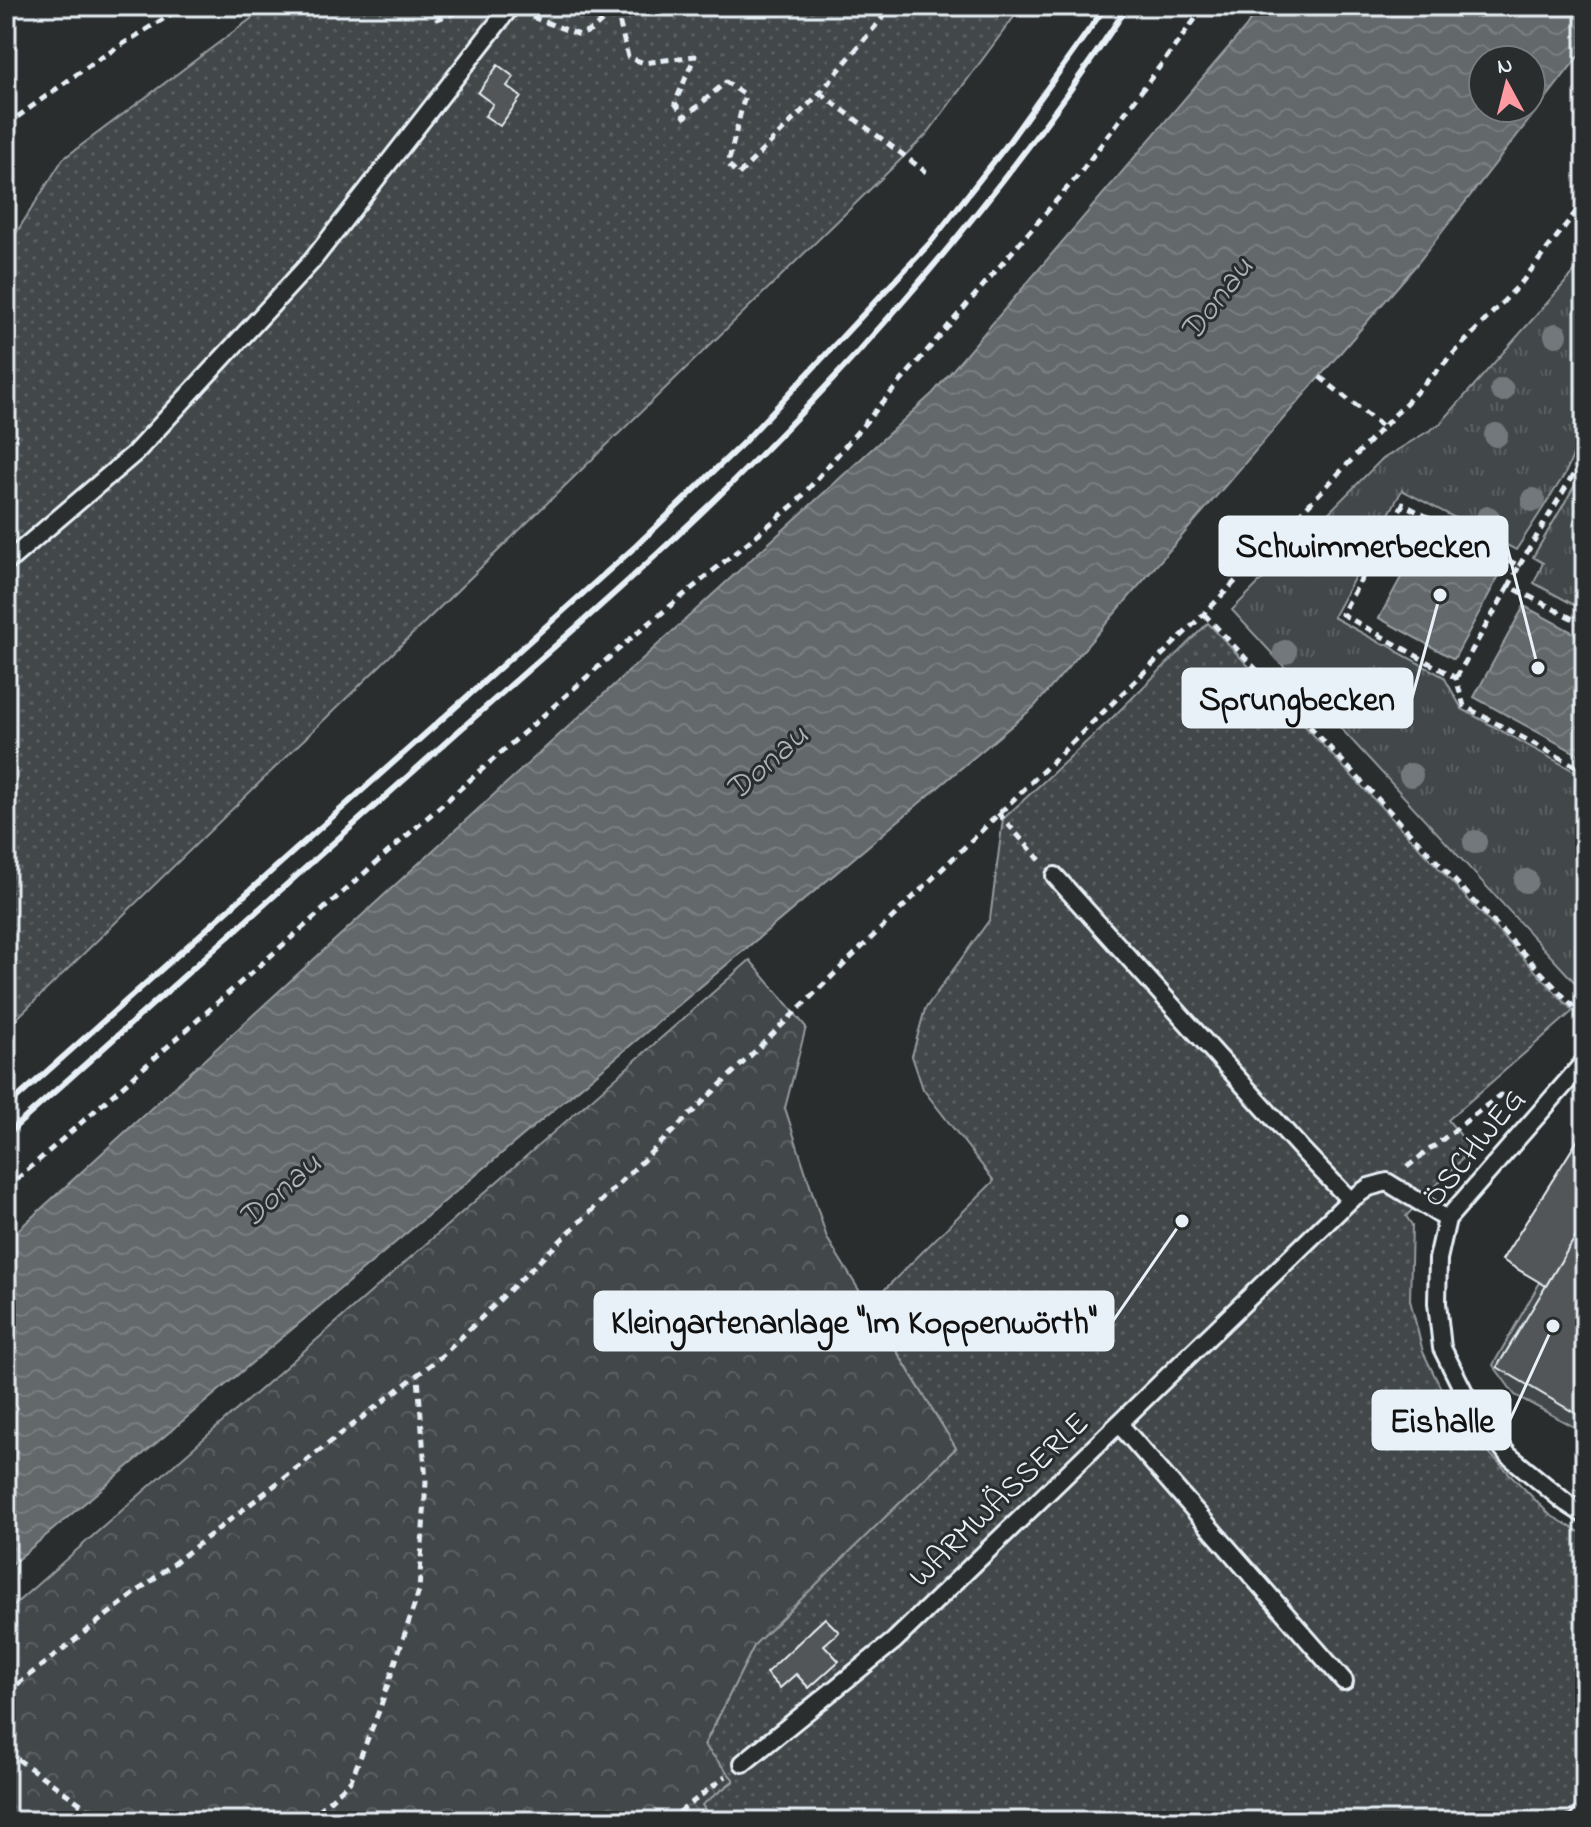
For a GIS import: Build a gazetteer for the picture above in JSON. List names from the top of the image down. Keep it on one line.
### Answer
{"streets":{"lane":["ÖSCHWEG","WARMWÄSSERLE"]},"water":["Donau"],"places":["Sprungbecken","Schwimmerbecken","Kleingartenanlage \"Im Koppenwörth\"","Eishalle"],"north":"top"}
